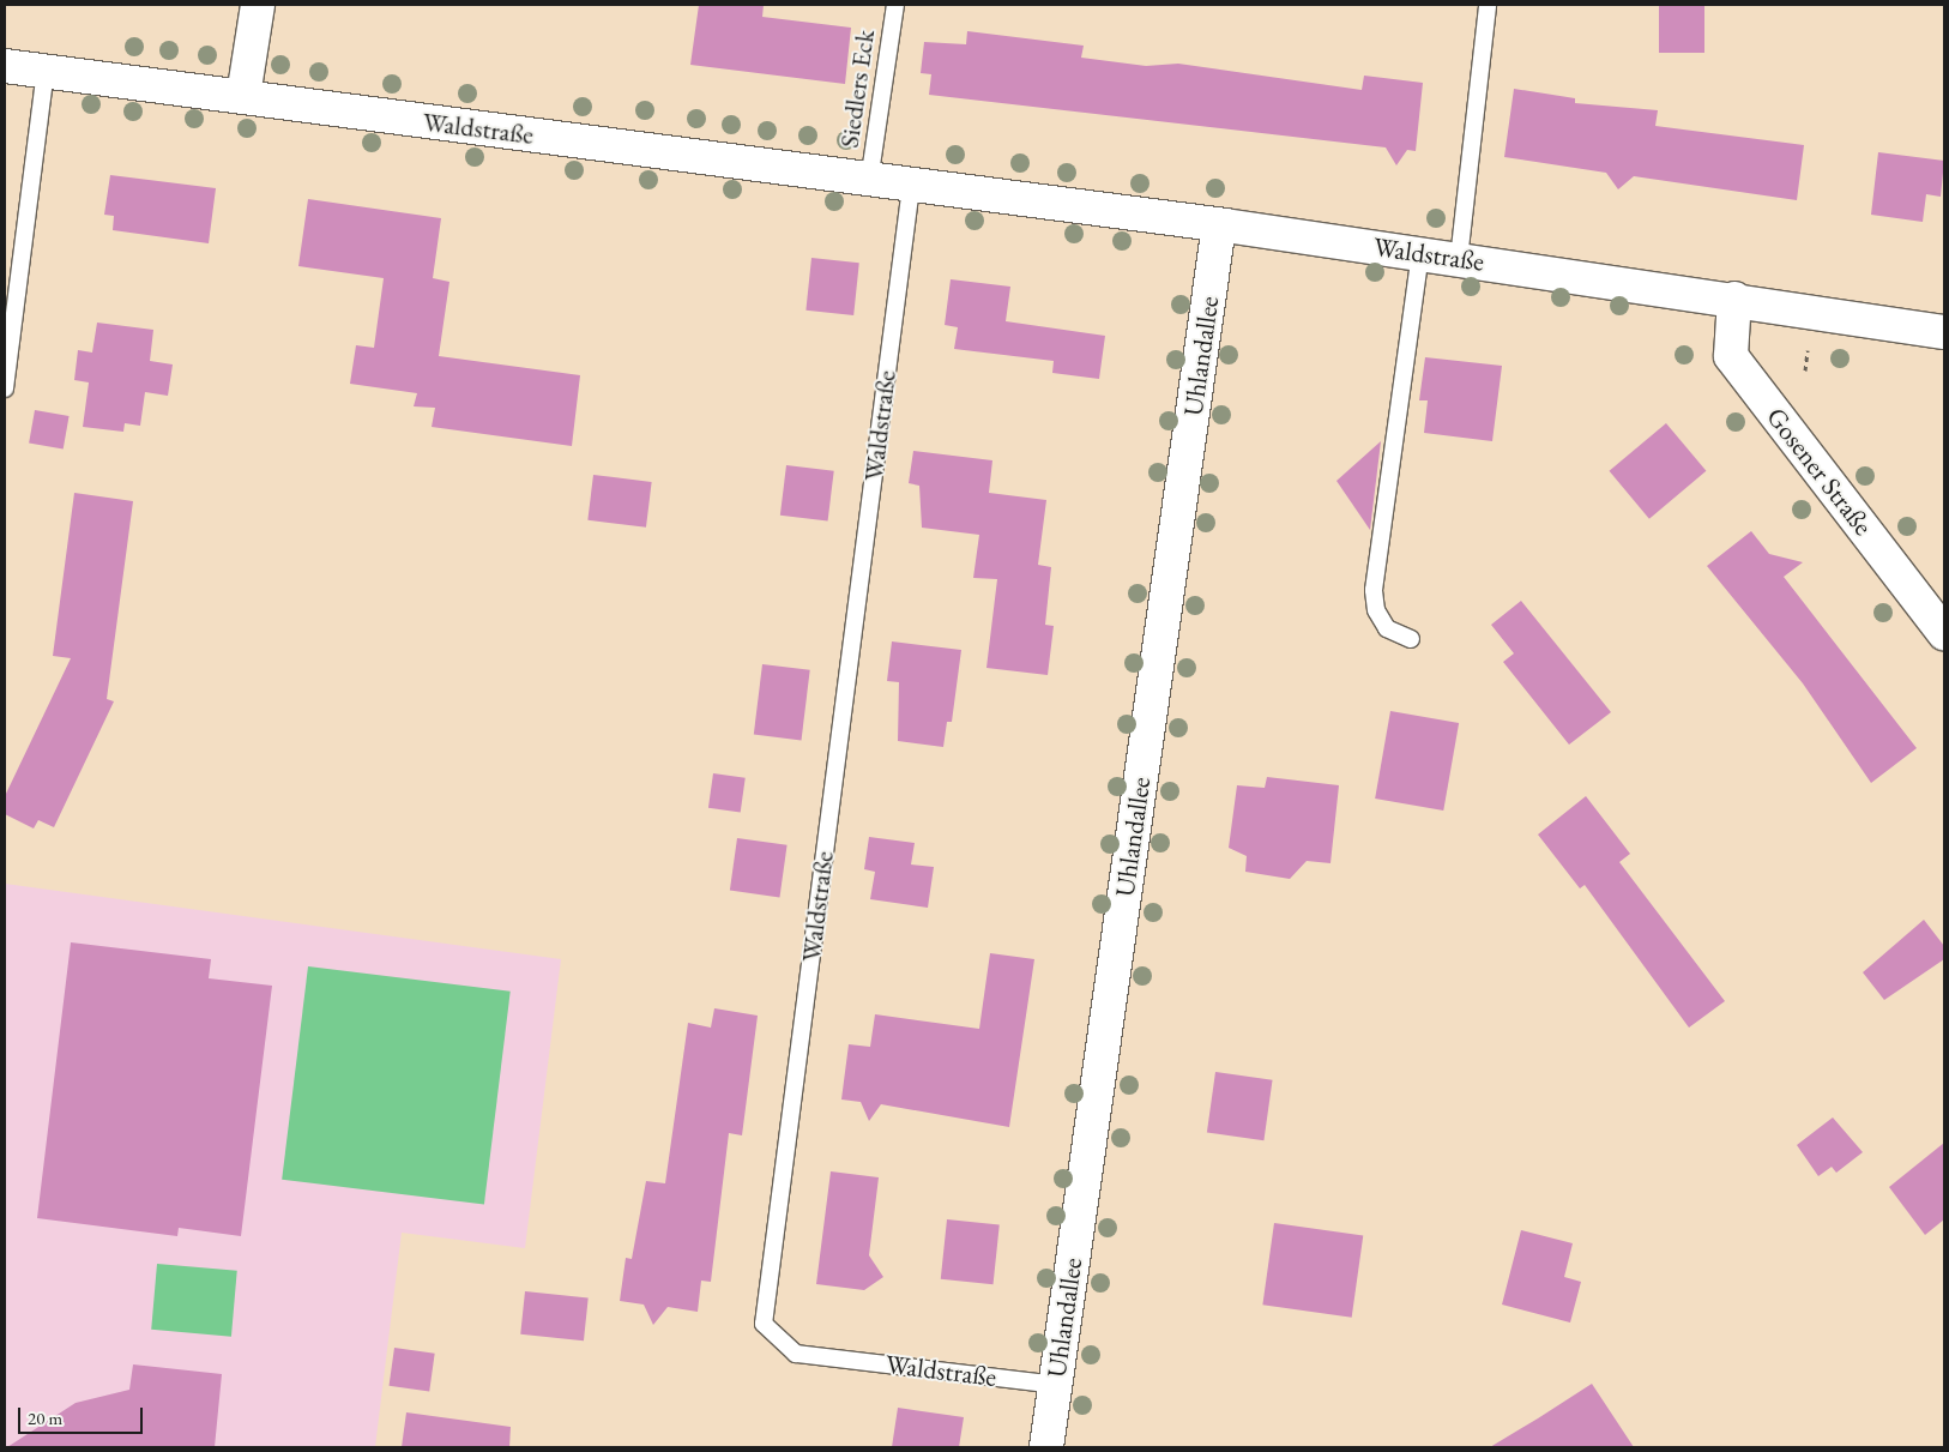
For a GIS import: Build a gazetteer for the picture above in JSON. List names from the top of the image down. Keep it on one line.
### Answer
{"streets":{"street":["Waldstraße","Uhlandallee","Gosener Straße"],"lane":["Siedlers Eck"]},"crossings":[["Siedlers Eck","Waldstraße"],["Waldstraße","Uhlandallee"],["Waldstraße","Gosener Straße"]],"scale_bar":"20 m"}
